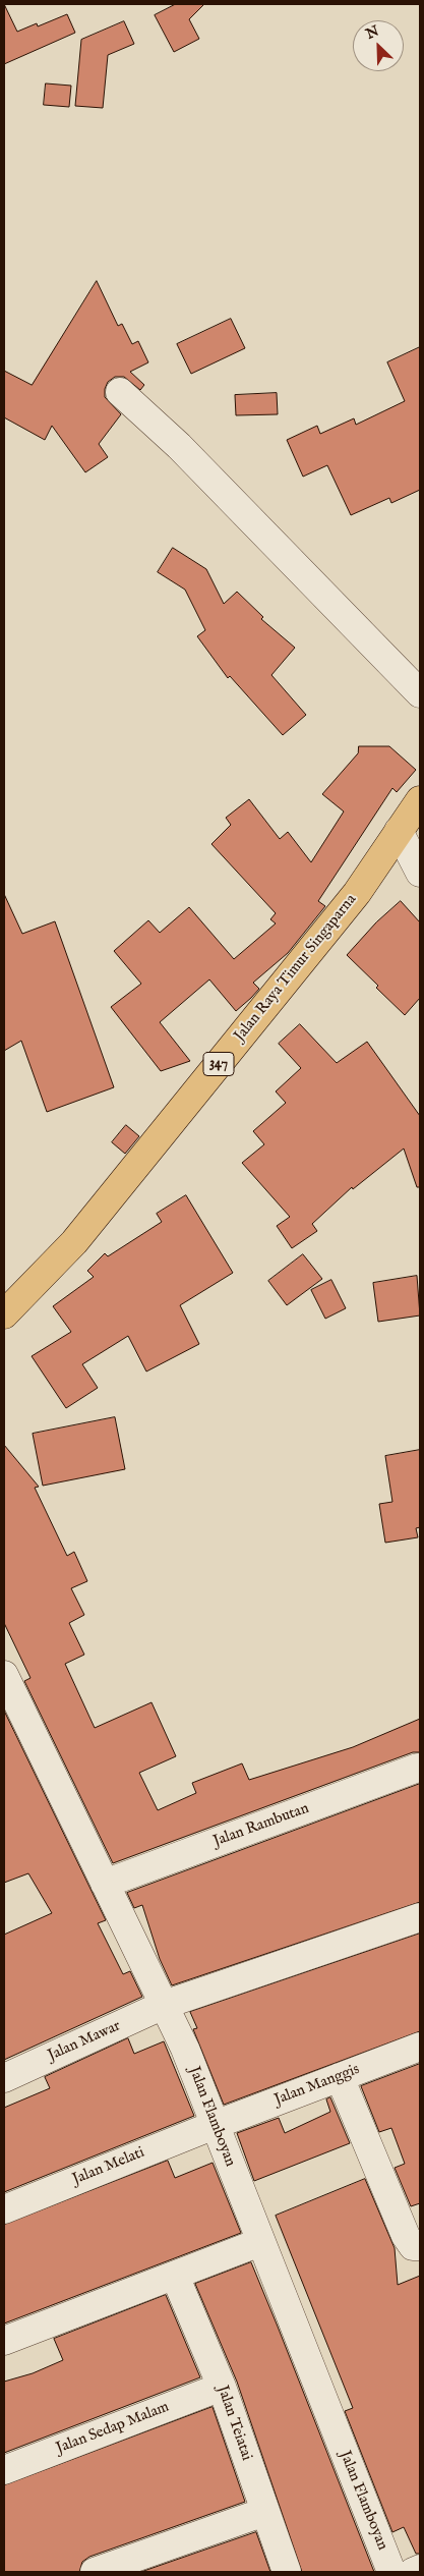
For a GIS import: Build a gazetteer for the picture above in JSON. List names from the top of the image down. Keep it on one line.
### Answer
{"streets":{"main road":["Jalan Raya Timur Singaparna","347"],"street":["Jalan Rambutan","Jalan Mawar","Jalan Manggis","Jalan Flamboyan","Jalan Melati","Jalan Teiatai","Jalan Sedap Malam"]},"crossings":[["Jalan Rambutan","Jalan Flamboyan"],["Jalan Mawar","Jalan Flamboyan"],["Jalan Manggis","Jalan Flamboyan"],["Jalan Manggis","Jalan Melati"],["Jalan Flamboyan","Jalan Melati"],["Jalan Teiatai","Jalan Sedap Malam"]],"north":"top left"}
